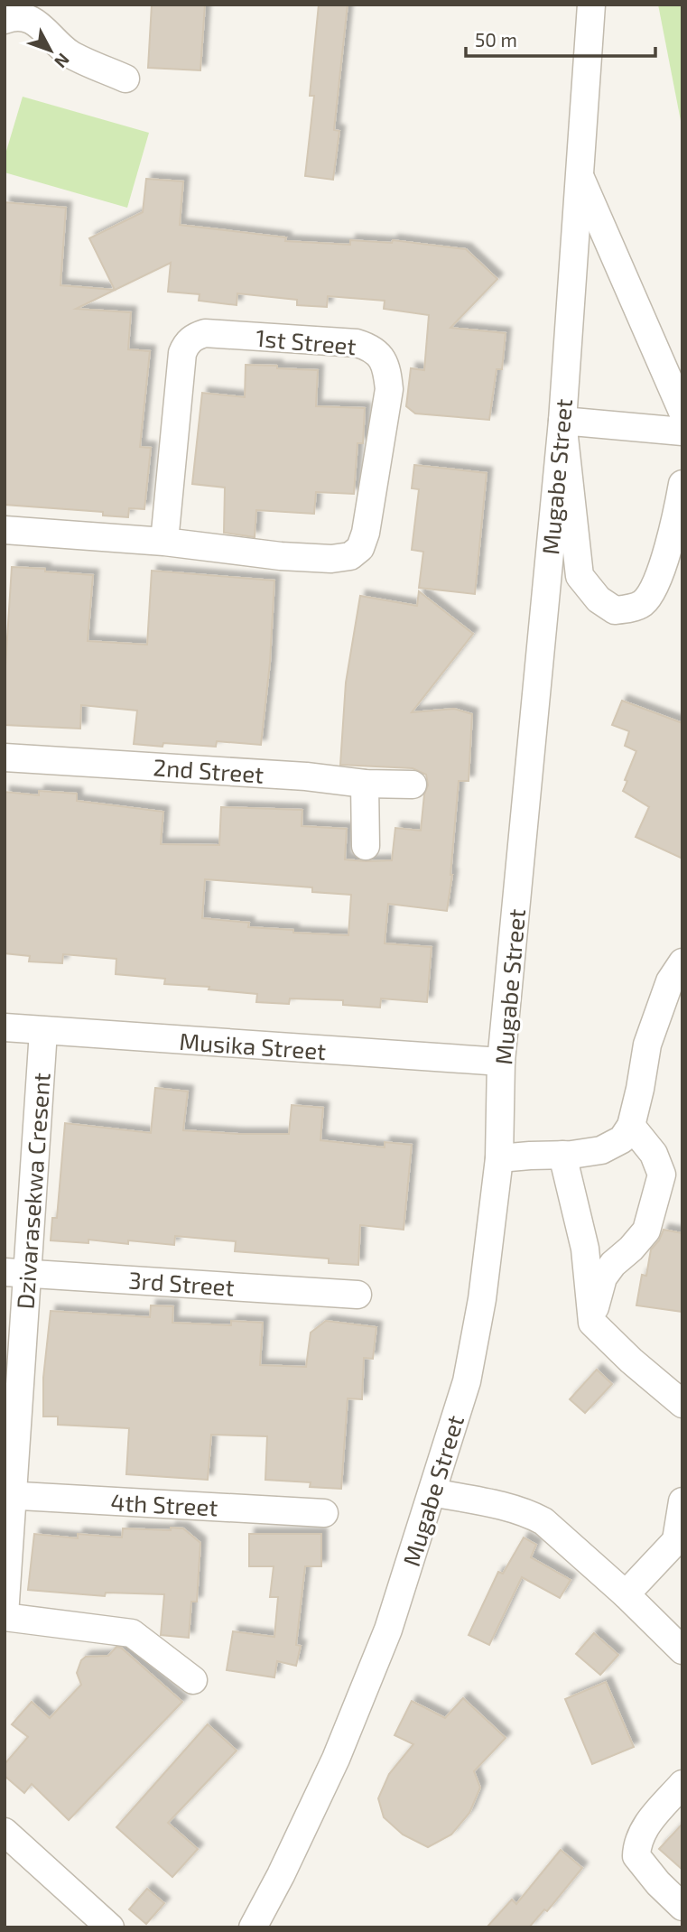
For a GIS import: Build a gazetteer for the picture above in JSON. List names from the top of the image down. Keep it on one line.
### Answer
{"streets":{"street":["1st Street","Mugabe Street","2nd Street","Musika Street","Dzivarasekwa Cresent","3rd Street","4th Street"]},"crossings":[["Mugabe Street","Musika Street"],["Musika Street","Dzivarasekwa Cresent"],["Dzivarasekwa Cresent","3rd Street"],["Dzivarasekwa Cresent","4th Street"]],"scale_bar":"50 m","north":"bottom right"}
